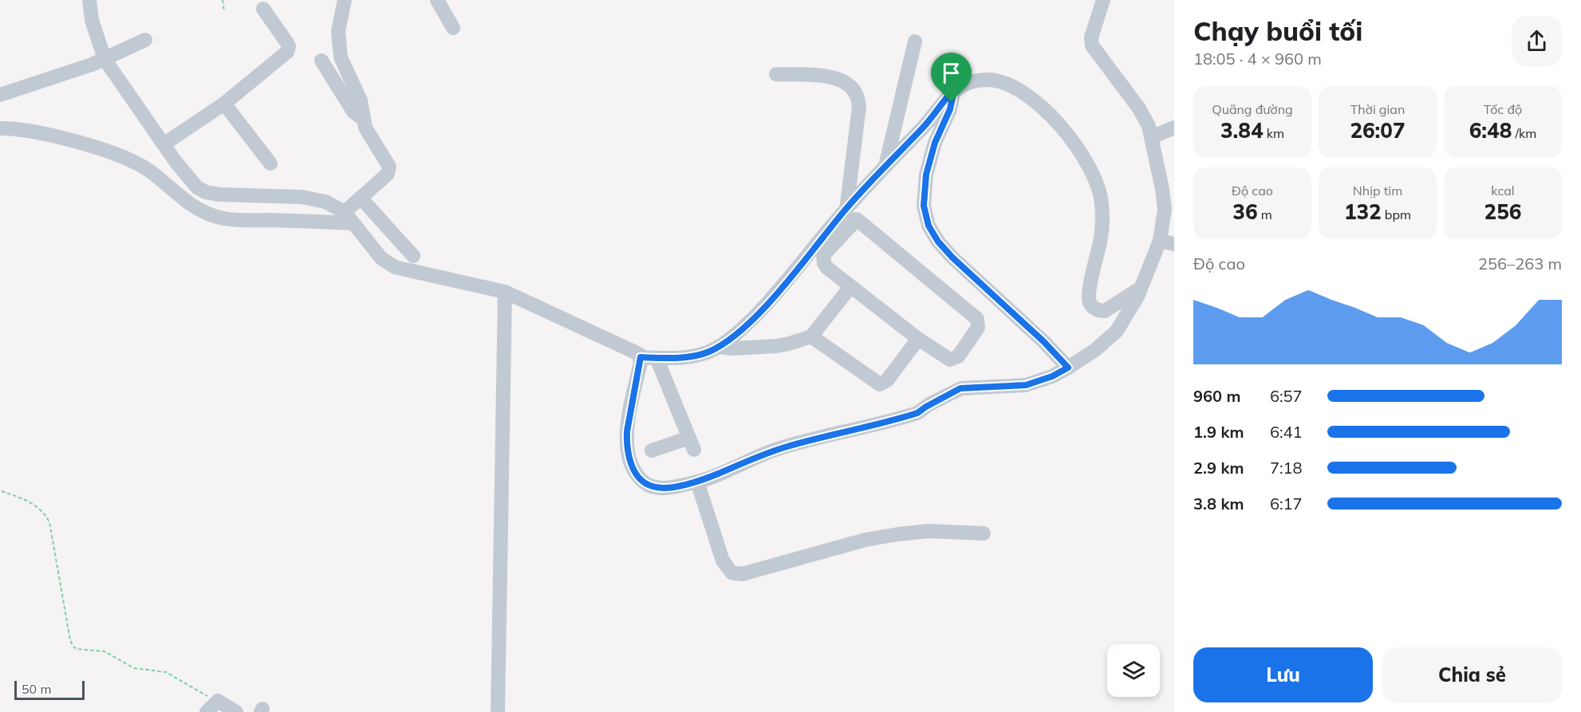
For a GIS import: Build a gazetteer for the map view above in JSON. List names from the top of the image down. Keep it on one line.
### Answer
{"scale_bar":"50 m","page":{"heading":["Chạy buổi tối","18:05 · 4 × 960 m"],"stats":[["Quãng đường","3.84 km"],["Thời gian","26:07"],["Tốc độ","6:48 /km"],["Độ cao","36 m"],["Nhịp tim","132 bpm"],["kcal","256"]],"chart":["Độ cao","256–263 m"],"list":[{"name":"960 m","note":"6:57"},{"name":"1.9 km","note":"6:41"},{"name":"2.9 km","note":"7:18"},{"name":"3.8 km","note":"6:17"}],"buttons":["Lưu","Chia sẻ"],"scale":"50 m"}}
